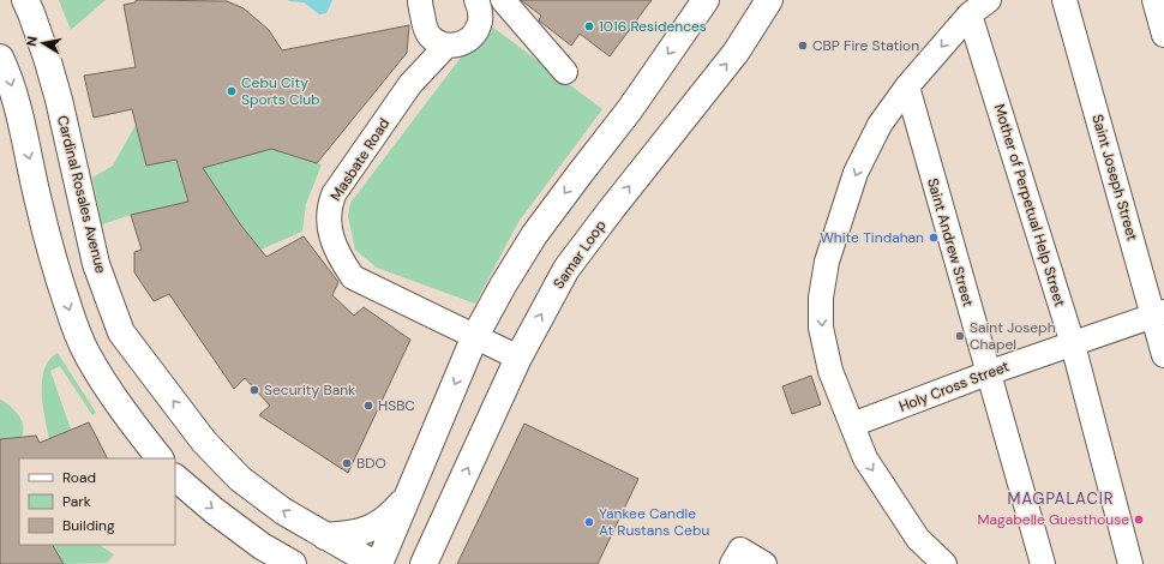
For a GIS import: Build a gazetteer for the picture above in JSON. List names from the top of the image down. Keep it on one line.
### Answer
{"streets":{"main road":["Cardinal Rosales Avenue","Samar Loop"],"street":["Masbate Road","Saint Joseph Street","Mother of Perpetual Help Street","Saint Andrew Street","Holy Cross Street"]},"crossings":[["Masbate Road","Samar Loop"],["Saint Joseph Street","Holy Cross Street"],["Mother of Perpetual Help Street","Holy Cross Street"],["Saint Andrew Street","Holy Cross Street"]],"districts":["MAGPALACIR"],"places":["1016 Residences","CBP Fire Station","Cebu City Sports Club","White Tindahan","Saint Joseph Chapel","Security Bank","HSBC","BDO","Magabelle Guesthouse","Yankee Candle At Rustans Cebu"],"legend":["Road","Park","Building"],"north":"left"}
